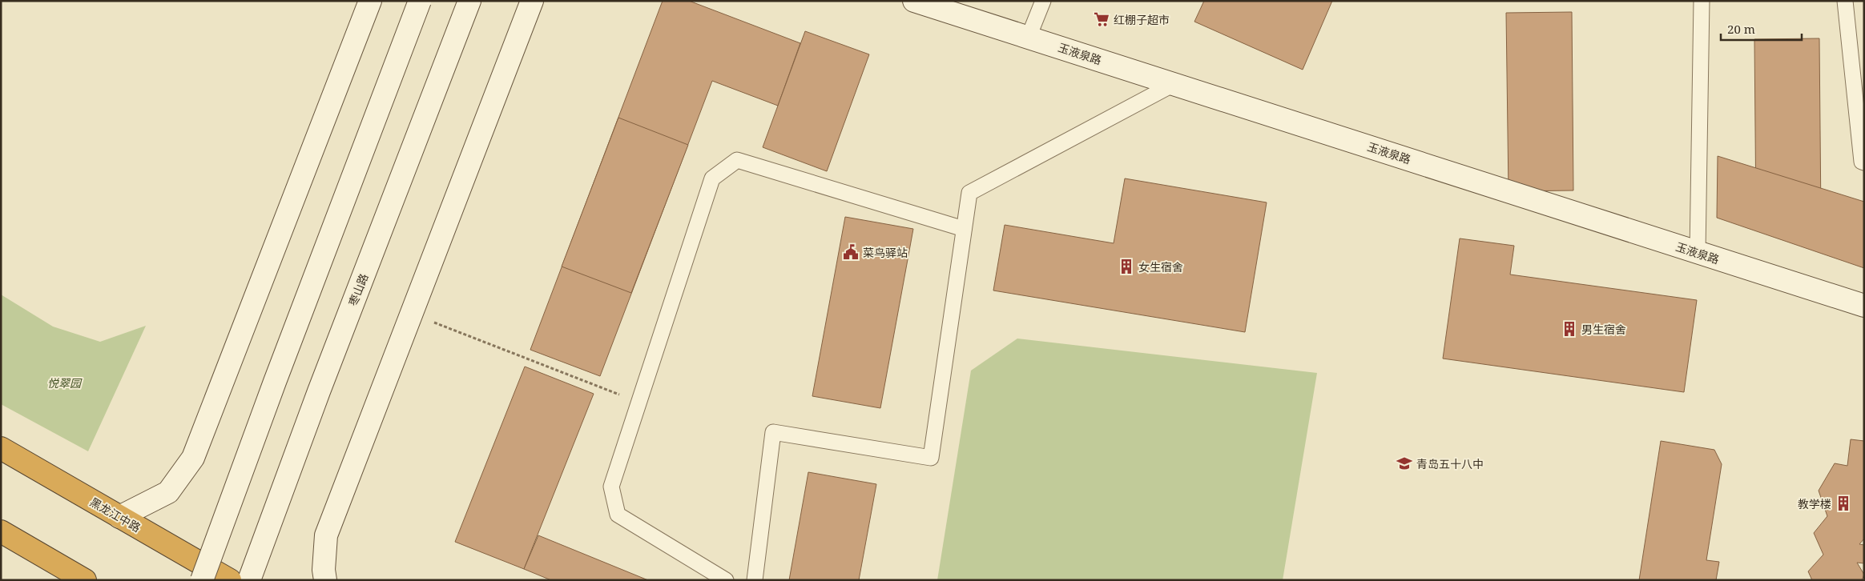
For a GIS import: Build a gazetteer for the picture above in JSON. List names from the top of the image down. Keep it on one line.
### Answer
{"streets":{"highway":["黑龙江中路"],"street":["玉液泉路","枣山路"]},"parks":["悦翠园"],"places":{"supermarket":["红棚子超市"],"public building":["菜鸟驿站"],"building":["女生宿舍","男生宿舍","教学楼"],"school or university":["青岛五十八中"]},"scale_bar":"20 m"}
